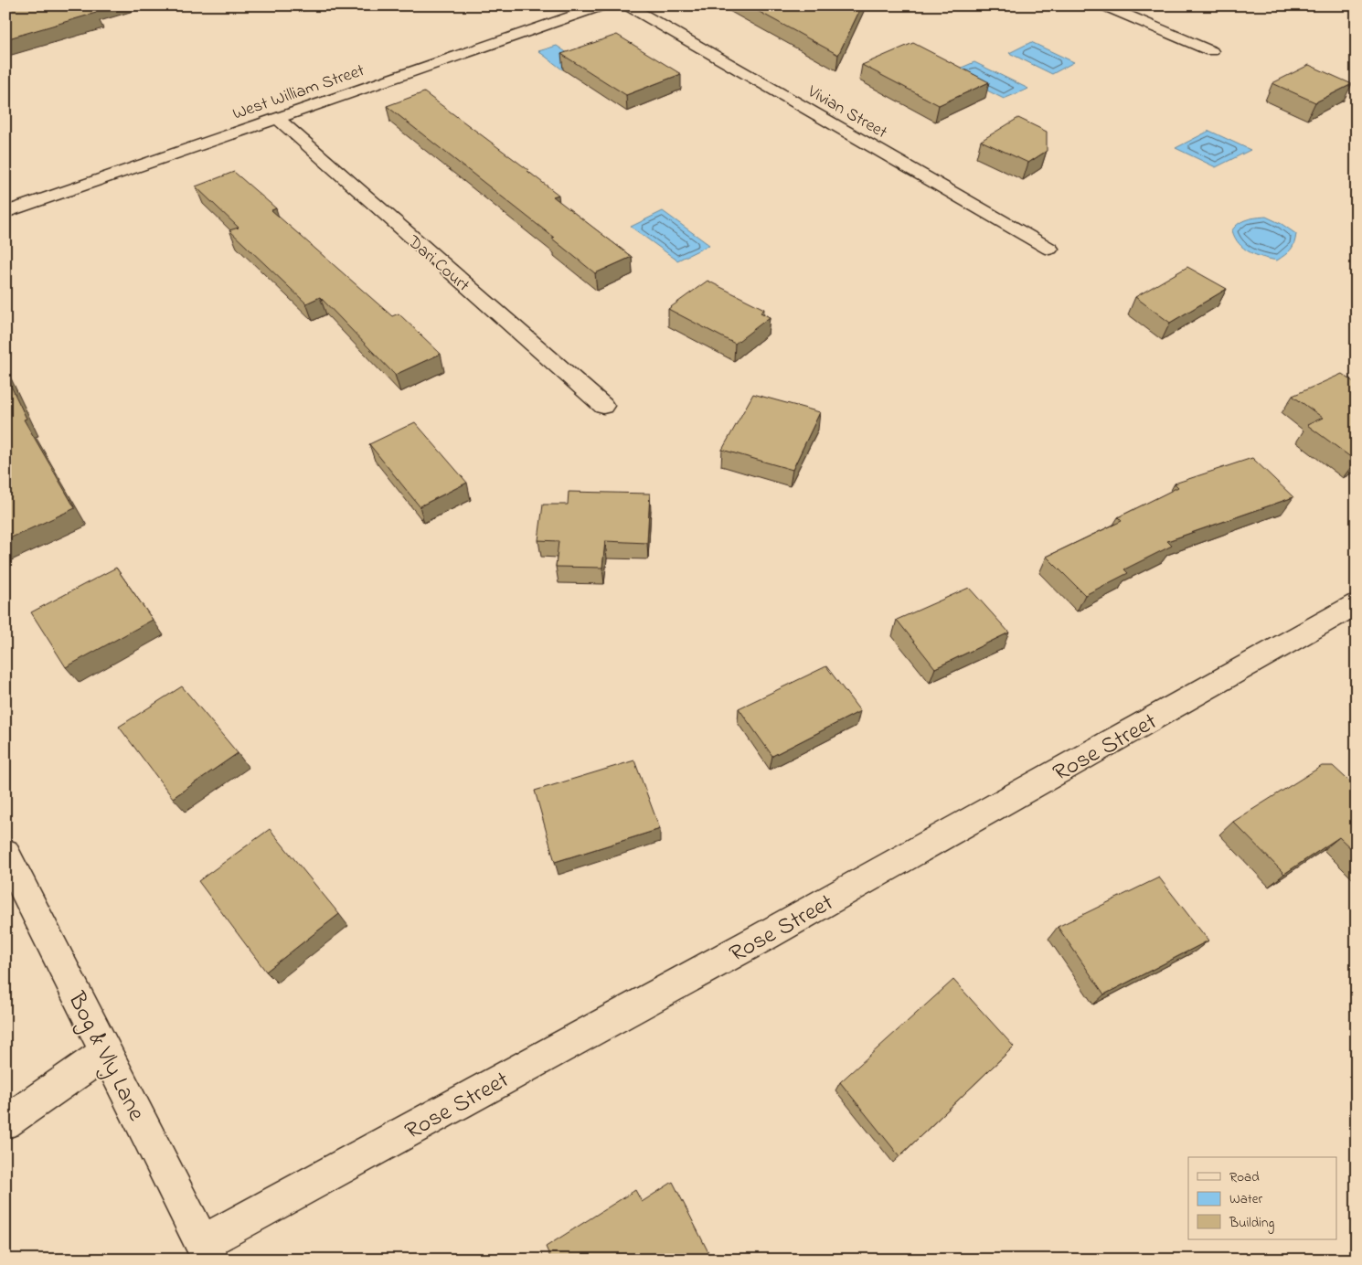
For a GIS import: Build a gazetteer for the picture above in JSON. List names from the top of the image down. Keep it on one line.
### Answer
{"streets":{"street":["West William Street","Vivian Street","Dari Court","Rose Street","Bog & Vly Lane"]},"crossings":[["West William Street","Dari Court"],["Rose Street","Bog & Vly Lane"]],"legend":["Road","Water","Building"]}
